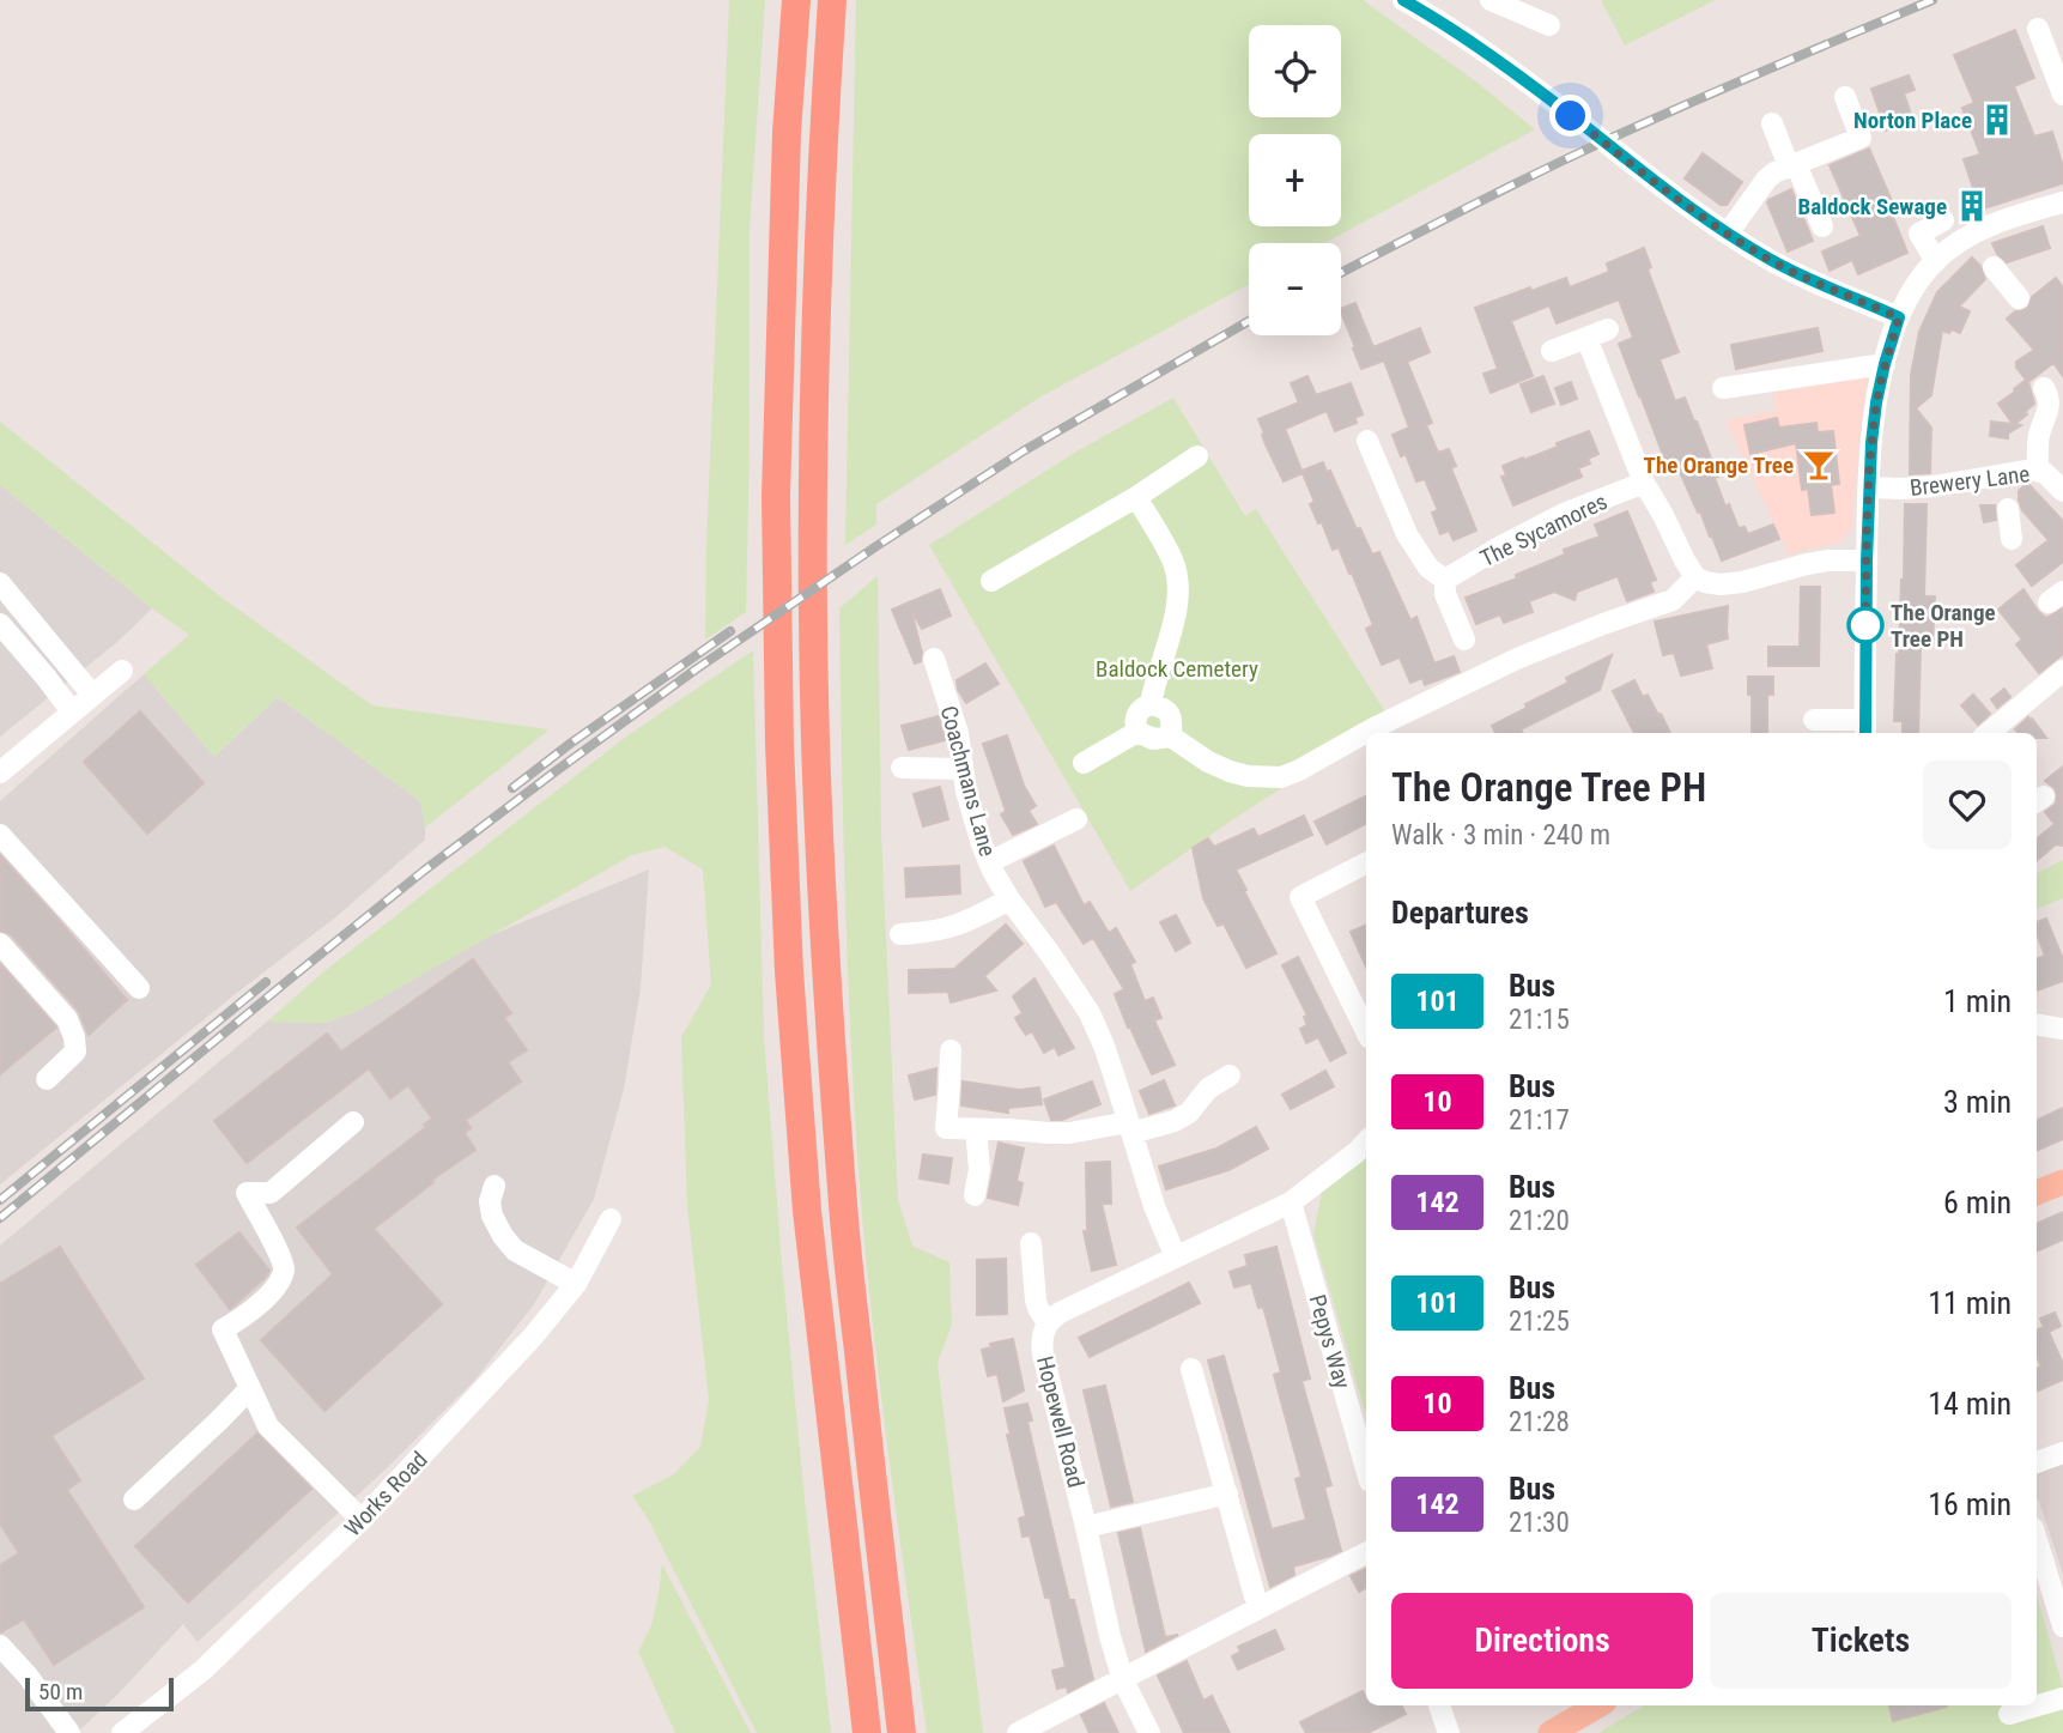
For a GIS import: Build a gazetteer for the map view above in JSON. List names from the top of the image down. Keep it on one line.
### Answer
{"streets":{"street":["Brewery Lane","The Sycamores","Coachmans Lane","Pepys Way","Hopewell Road","Works Road"]},"crossings":[["Coachmans Lane","Hopewell Road"],["Pepys Way","Hopewell Road"]],"parks":["Baldock Cemetery"],"places":{"building":["Norton Place","Baldock Sewage"],"bar":["The Orange Tree"],"other":["The Orange Tree PH"]},"lines":["bus line 101"],"scale_bar":"50 m","page":{"map_buttons":["+","−"],"heading":[["The Orange Tree PH","Walk · 3 min · 240 m"],"Departures"],"list":[{"mark":"101","name":"Bus","note":"21:15","value":"1 min"},{"mark":"10","name":"Bus","note":"21:17","value":"3 min"},{"mark":"142","name":"Bus","note":"21:20","value":"6 min"},{"mark":"101","name":"Bus","note":"21:25","value":"11 min"},{"mark":"10","name":"Bus","note":"21:28","value":"14 min"},{"mark":"142","name":"Bus","note":"21:30","value":"16 min"}],"buttons":["Directions","Tickets"],"scale":"50 m"}}
